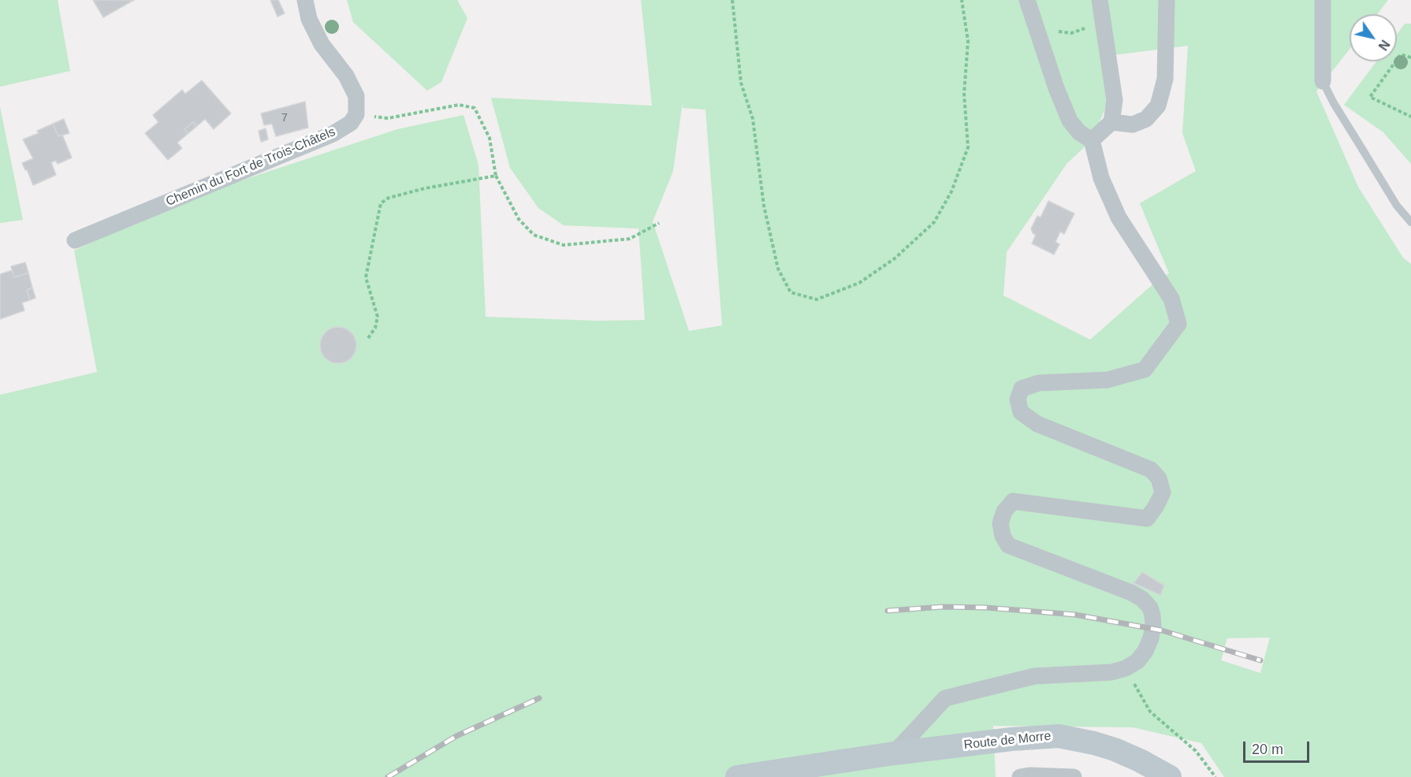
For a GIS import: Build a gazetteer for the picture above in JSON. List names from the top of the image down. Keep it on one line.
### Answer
{"streets":{"main road":["Route de Morre"],"street":["Chemin du Fort de Trois-Châtels"]},"house_numbers":["7"],"scale_bar":"20 m","north":"bottom right"}
